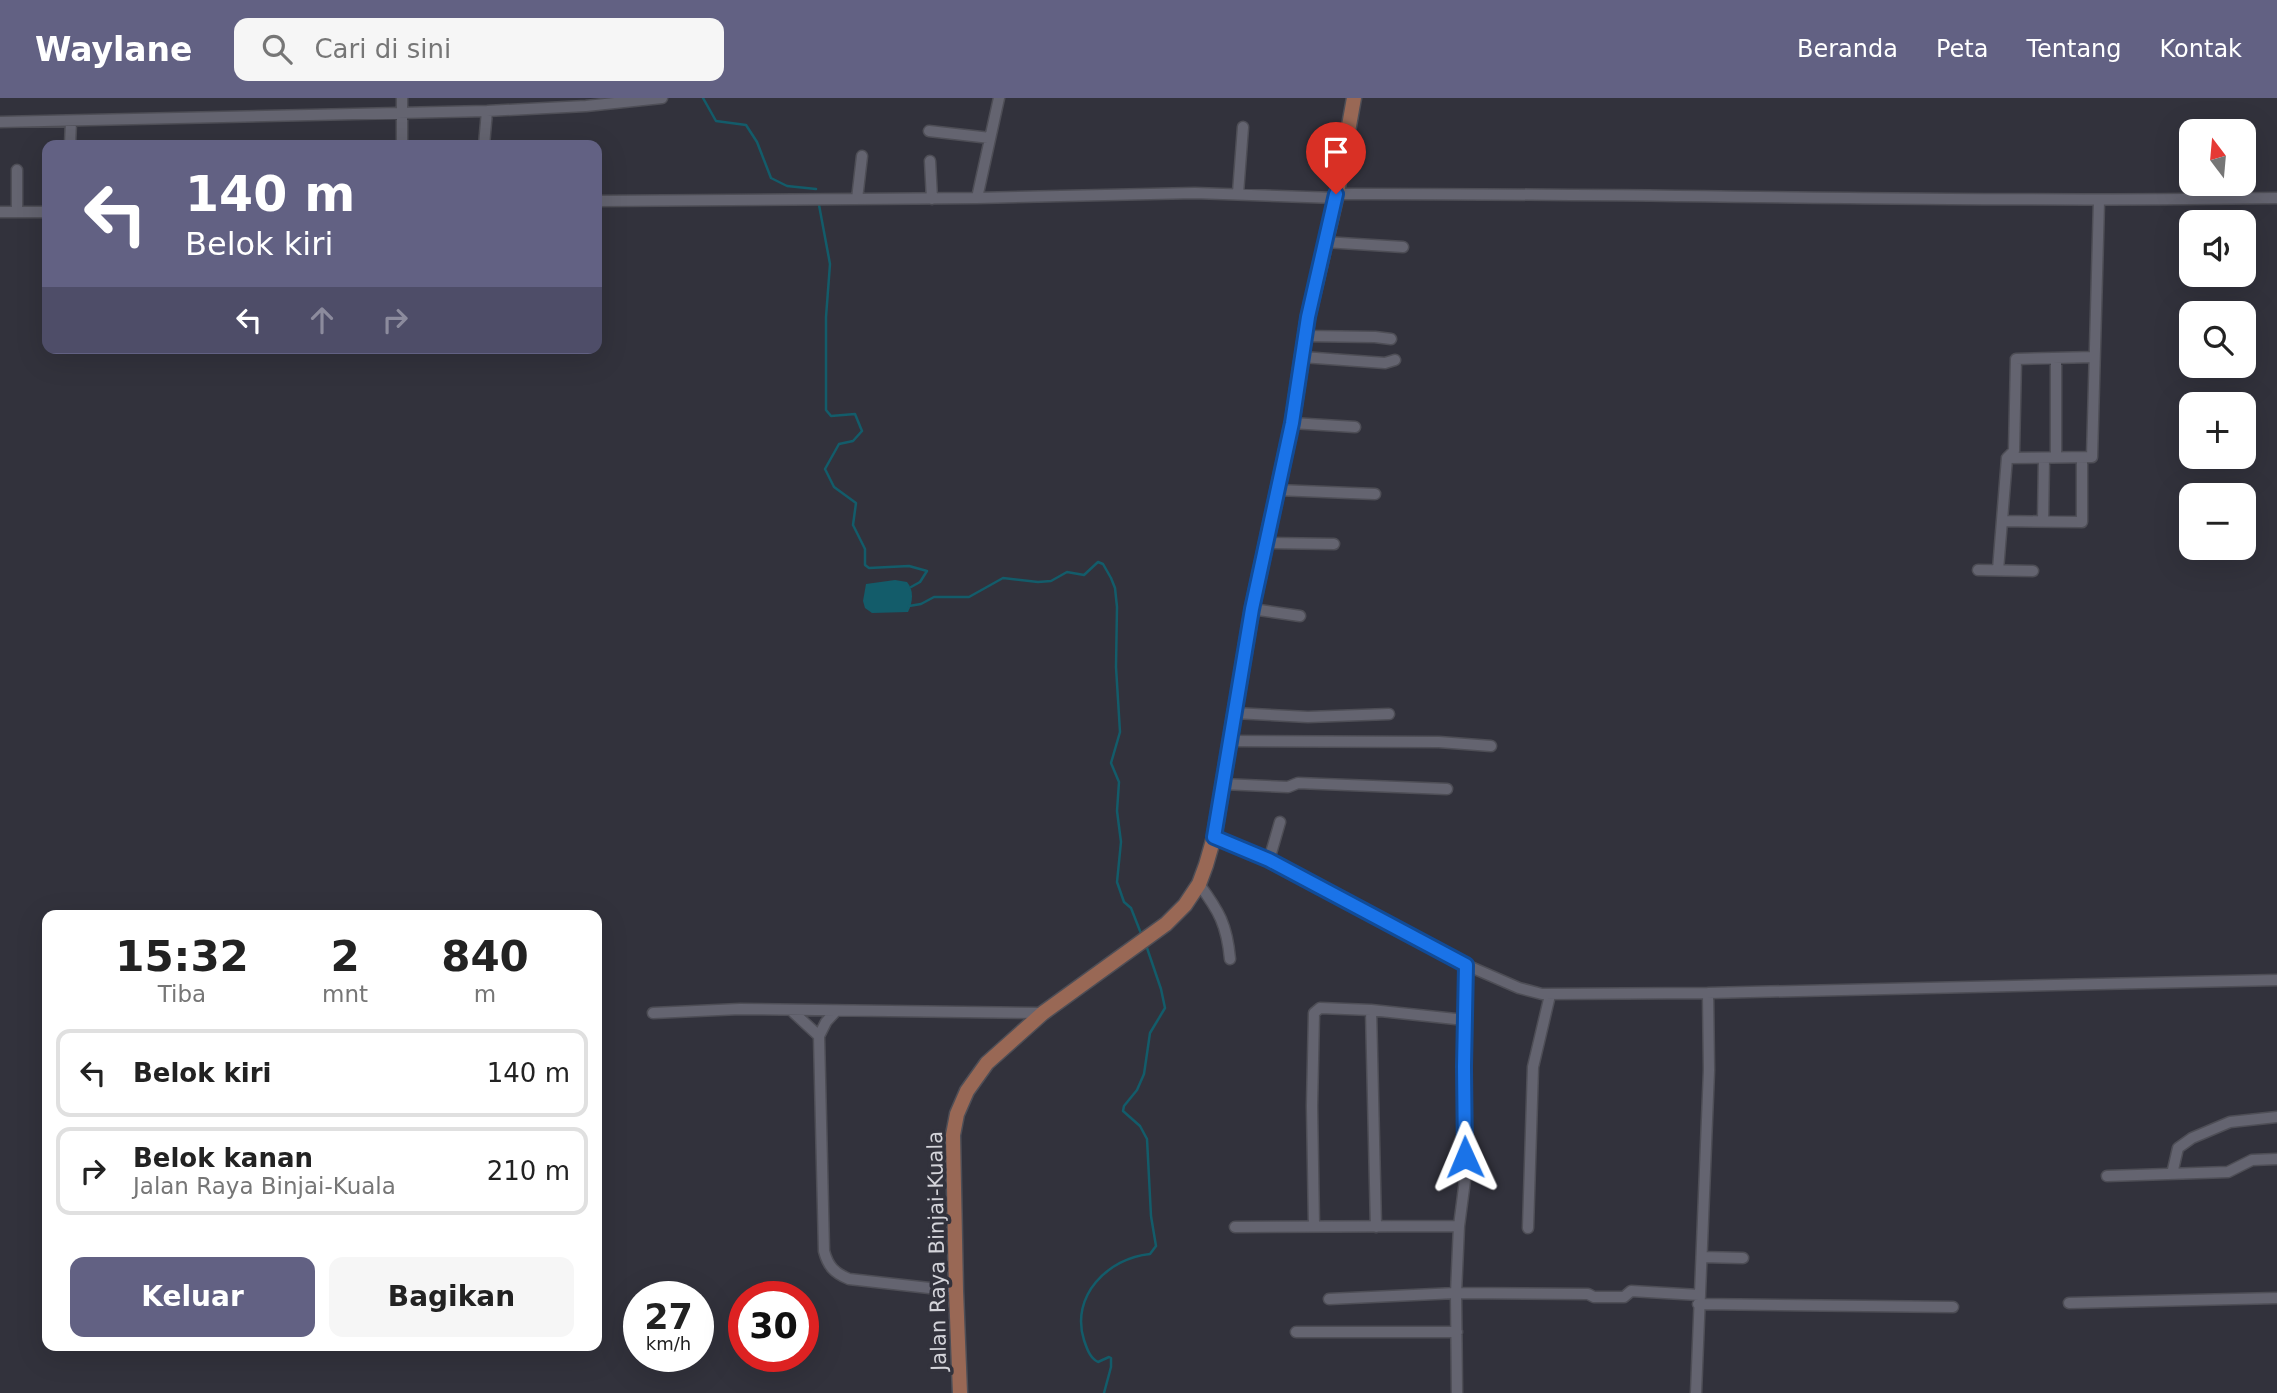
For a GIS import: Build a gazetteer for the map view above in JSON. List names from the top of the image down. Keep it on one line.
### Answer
{"streets":{"main road":["Jalan Raya Binjai-Kuala"]},"north":"top","page":{"header":"Waylane","search":"Cari di sini","nav":["Beranda","Peta","Tentang","Kontak"],"map_buttons":["+","−"],"turn":["140 m","Belok kiri"],"eta":["15:32","Tiba","2","mnt","840","m"],"list":[{"name":"Belok kiri","value":"140 m"},{"name":"Belok kanan","note":"Jalan Raya Binjai-Kuala","value":"210 m"}],"buttons":["Keluar","Bagikan"],"speed":"27 km/h","limit":"30"}}
